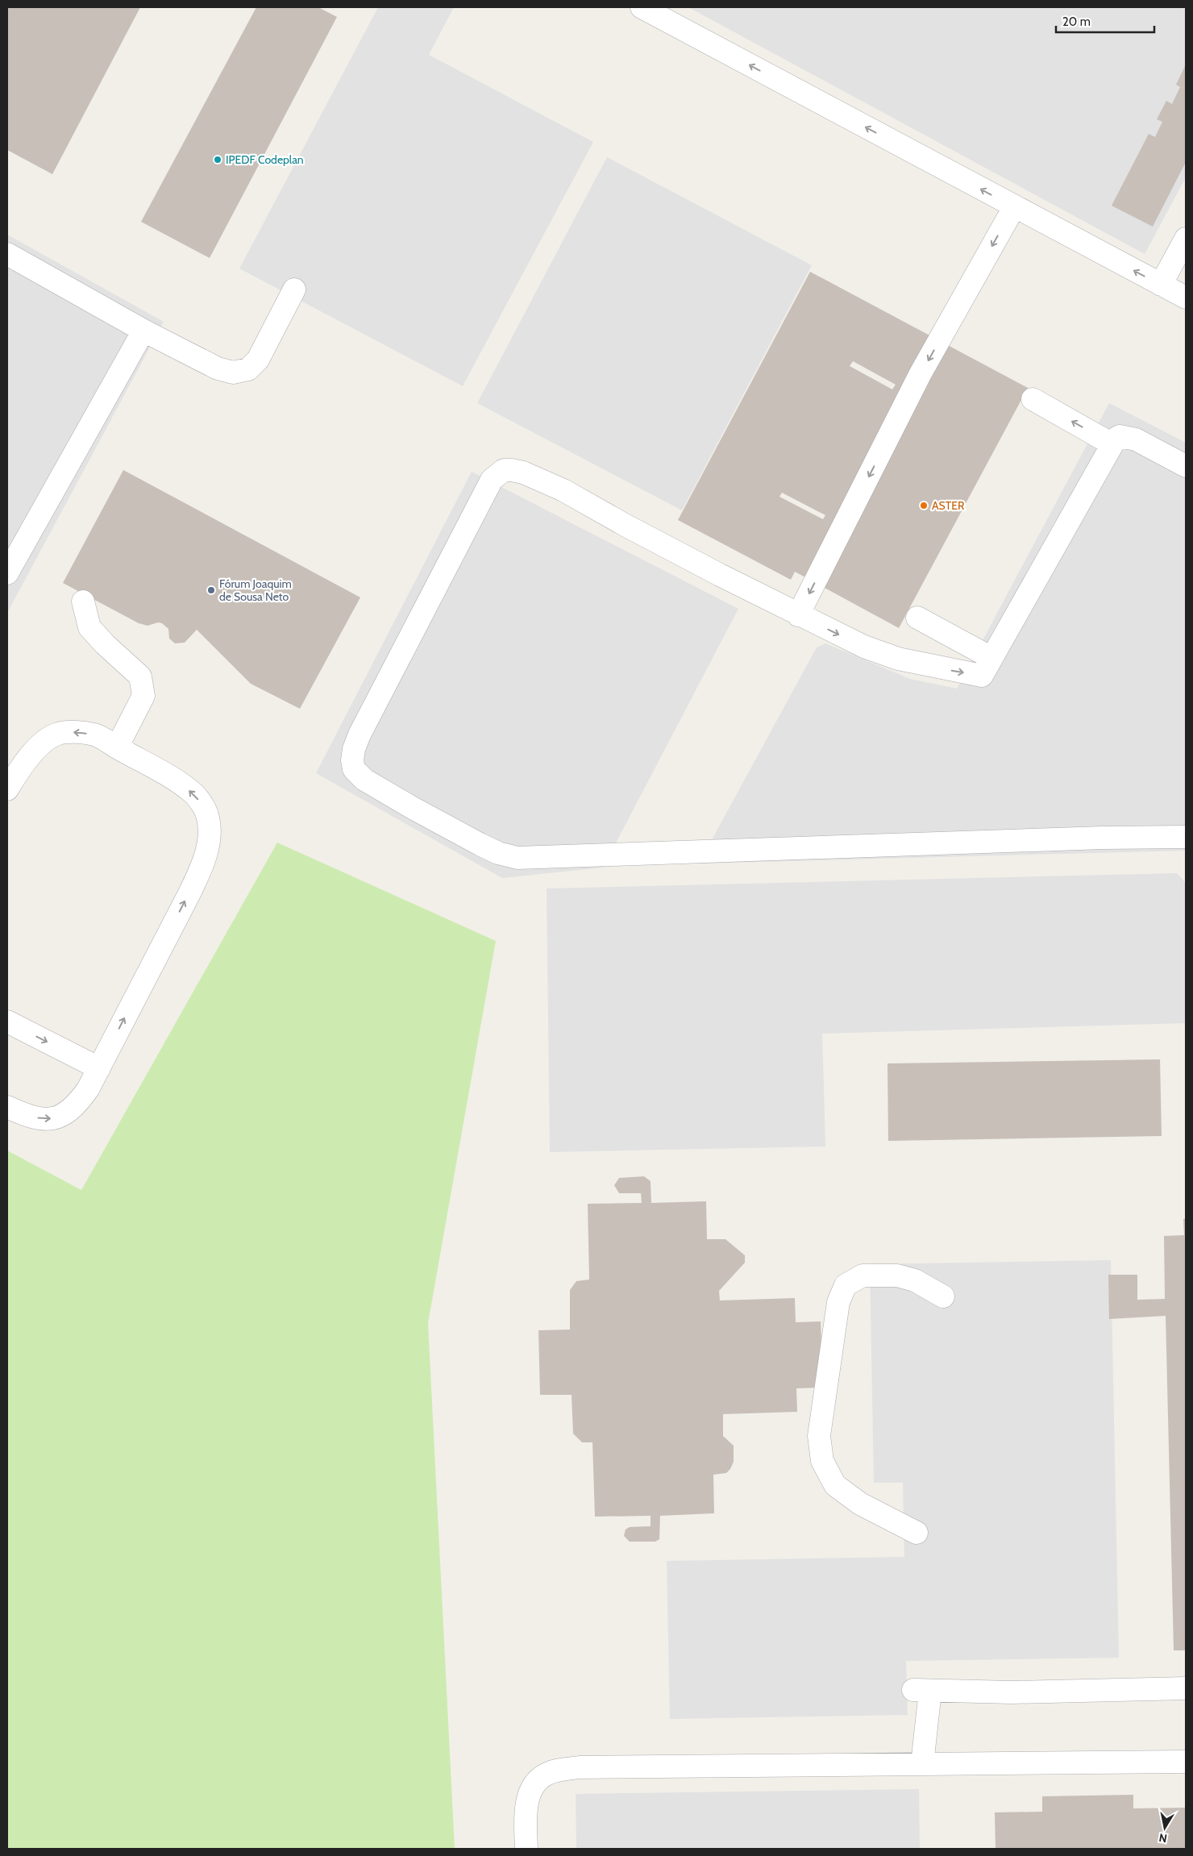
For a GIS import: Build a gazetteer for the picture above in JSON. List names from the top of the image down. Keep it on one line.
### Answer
{"places":["IPEDF Codeplan","ASTER","Fórum Joaquim de Sousa Neto"],"scale_bar":"20 m","north":"bottom"}
